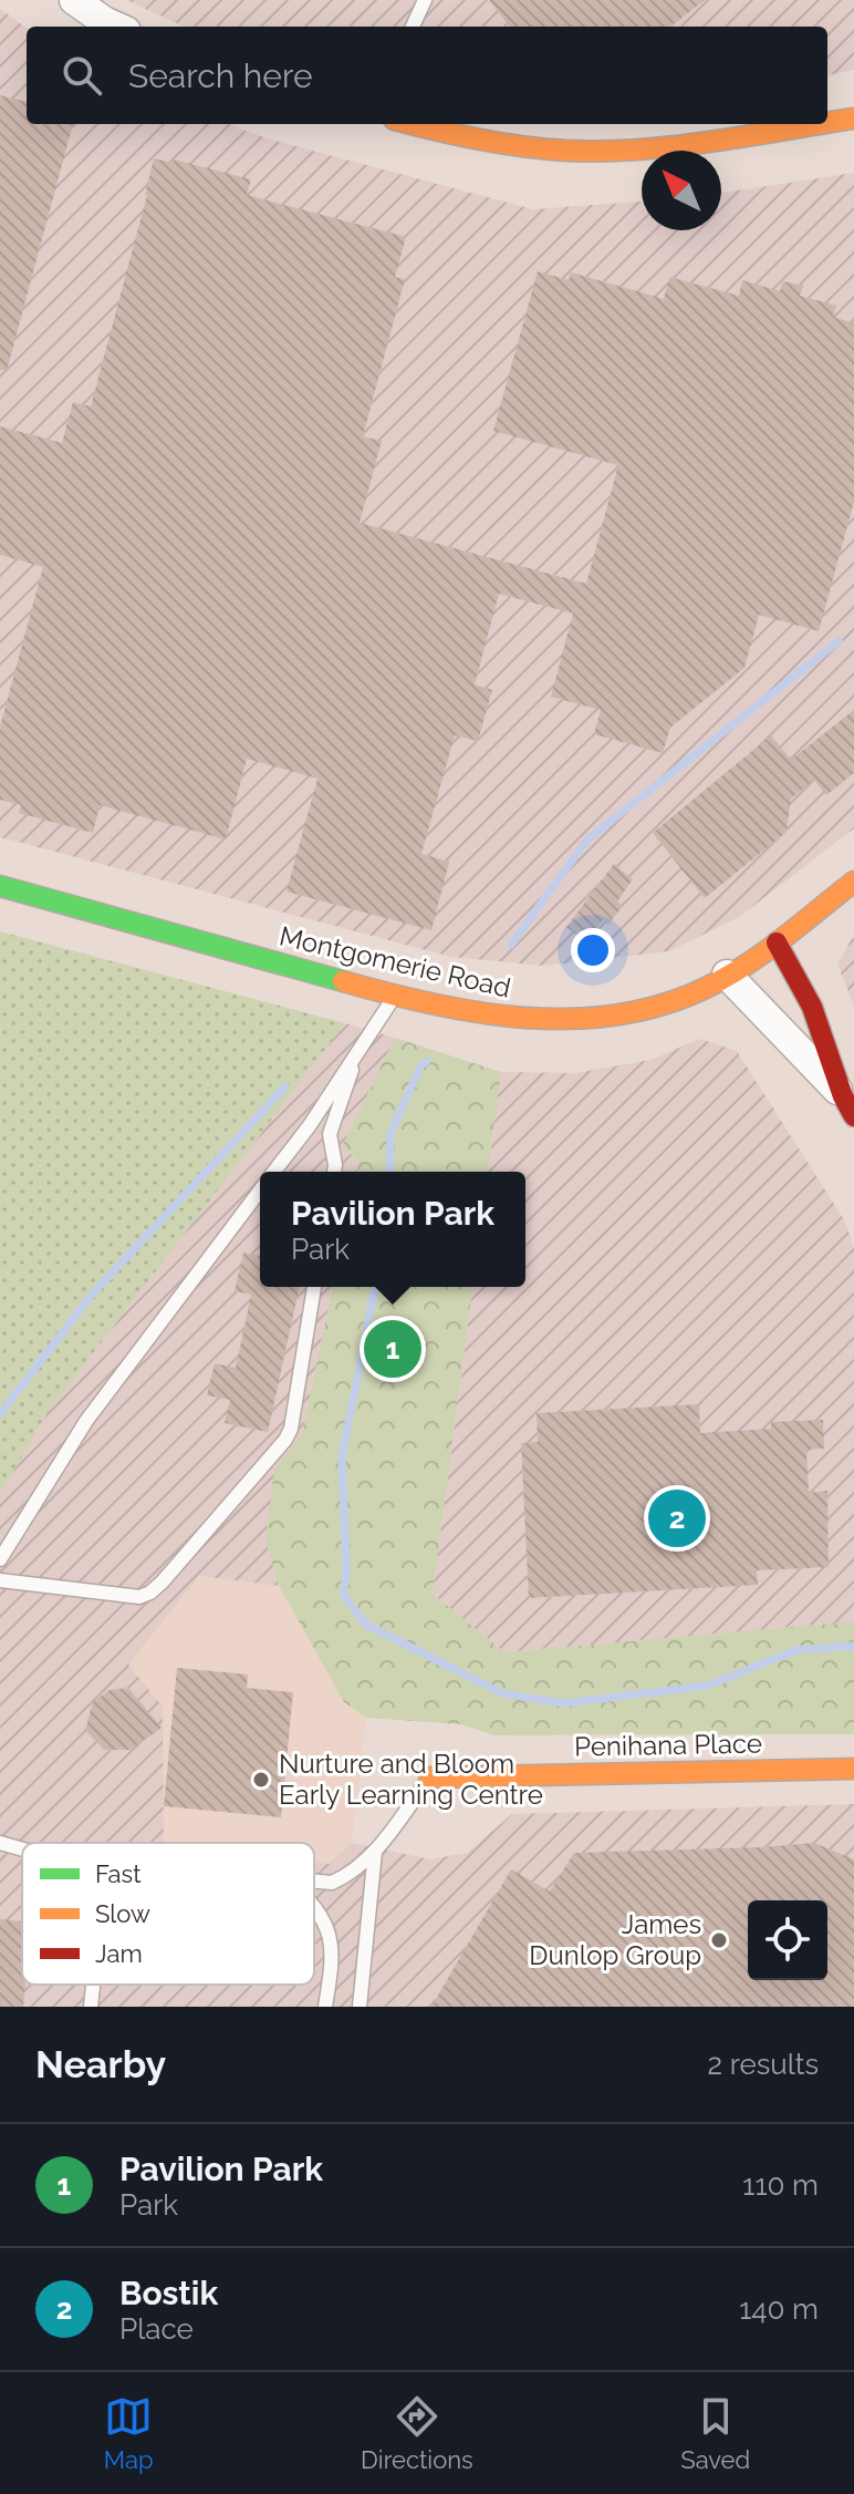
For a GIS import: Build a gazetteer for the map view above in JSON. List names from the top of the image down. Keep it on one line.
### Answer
{"streets":{"street":["Montgomerie Road","Penihana Place"]},"places":["Nurture and Bloom Early Learning Centre","James Dunlop Group"],"legend":["Fast","Slow","Jam"],"north":"top left","page":{"search":"Search here","popup":["Pavilion Park","Park"],"pins":["1","2"],"heading":["Nearby","2 results"],"list":[{"mark":"1","name":"Pavilion Park","note":"Park","value":"110 m"},{"mark":"2","name":"Bostik","note":"Place","value":"140 m"}],"nav":["Map","Directions","Saved"]}}
